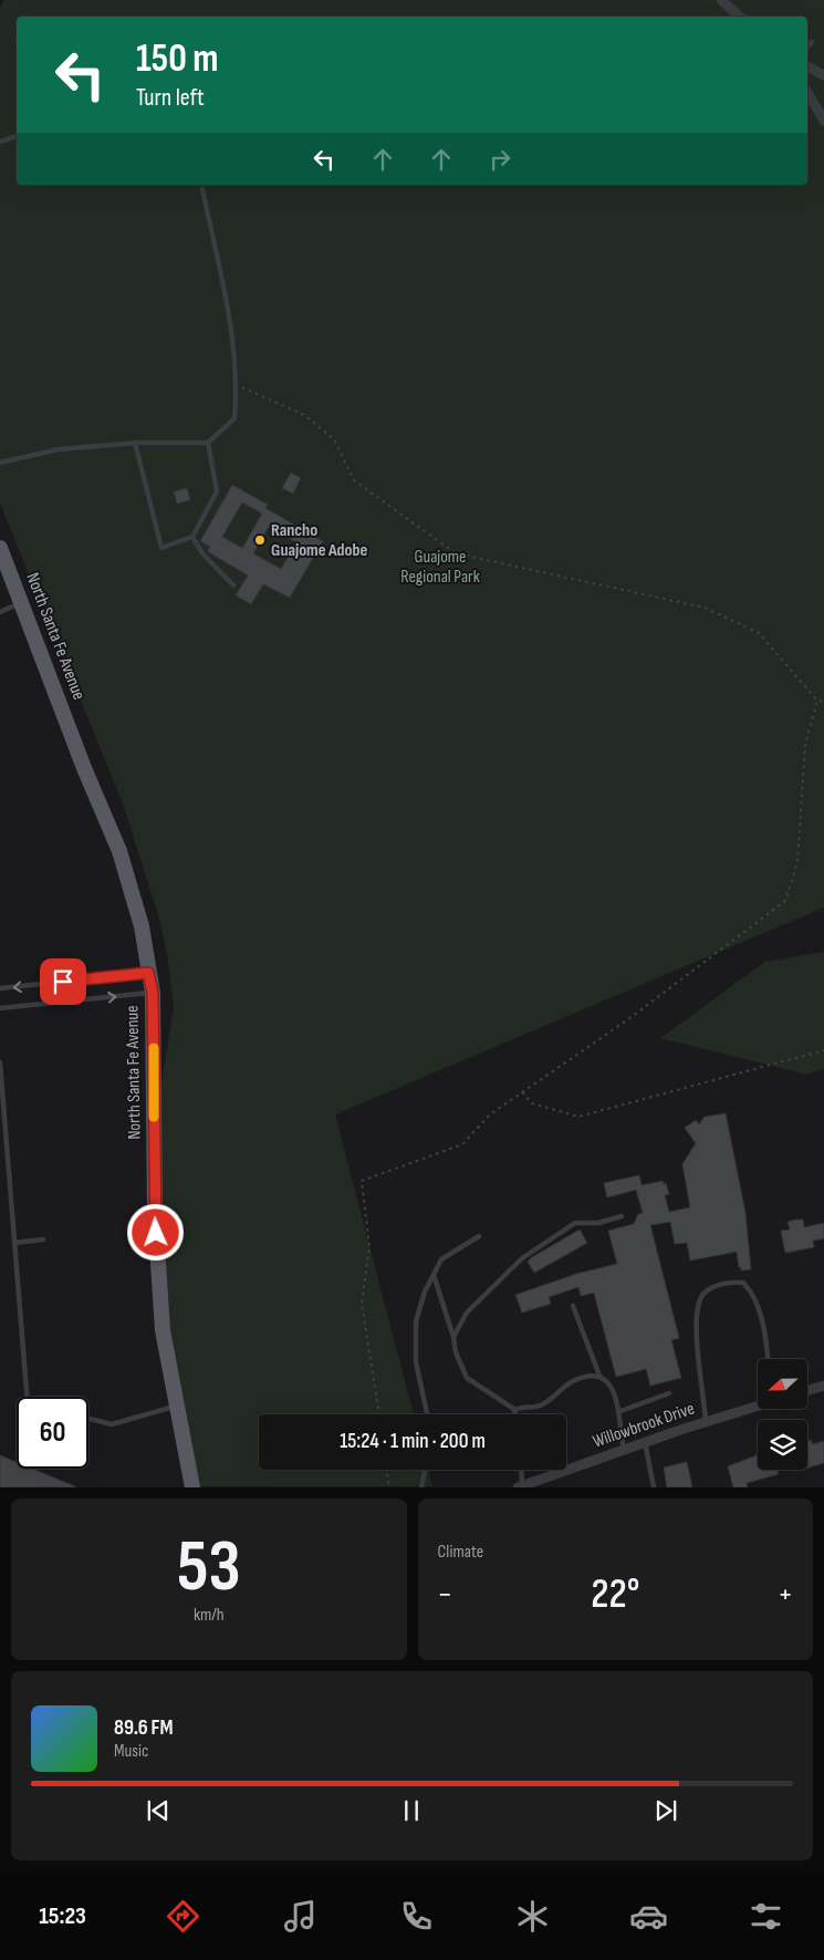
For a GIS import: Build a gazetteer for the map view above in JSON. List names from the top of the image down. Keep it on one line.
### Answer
{"streets":{"main road":["North Santa Fe Avenue"],"street":["Willowbrook Drive"]},"parks":["Guajome Regional Park"],"places":["Rancho Guajome Adobe"],"north":"left","page":{"turn":["150 m","Turn left"],"limit":"60","trip":"15:24 · 1 min · 200 m","tile":[["53","km/h"],"Climate"],"heat":["−","22°","+"],"song":["89.6 FM","Music"],"tabs":"15:23"}}
